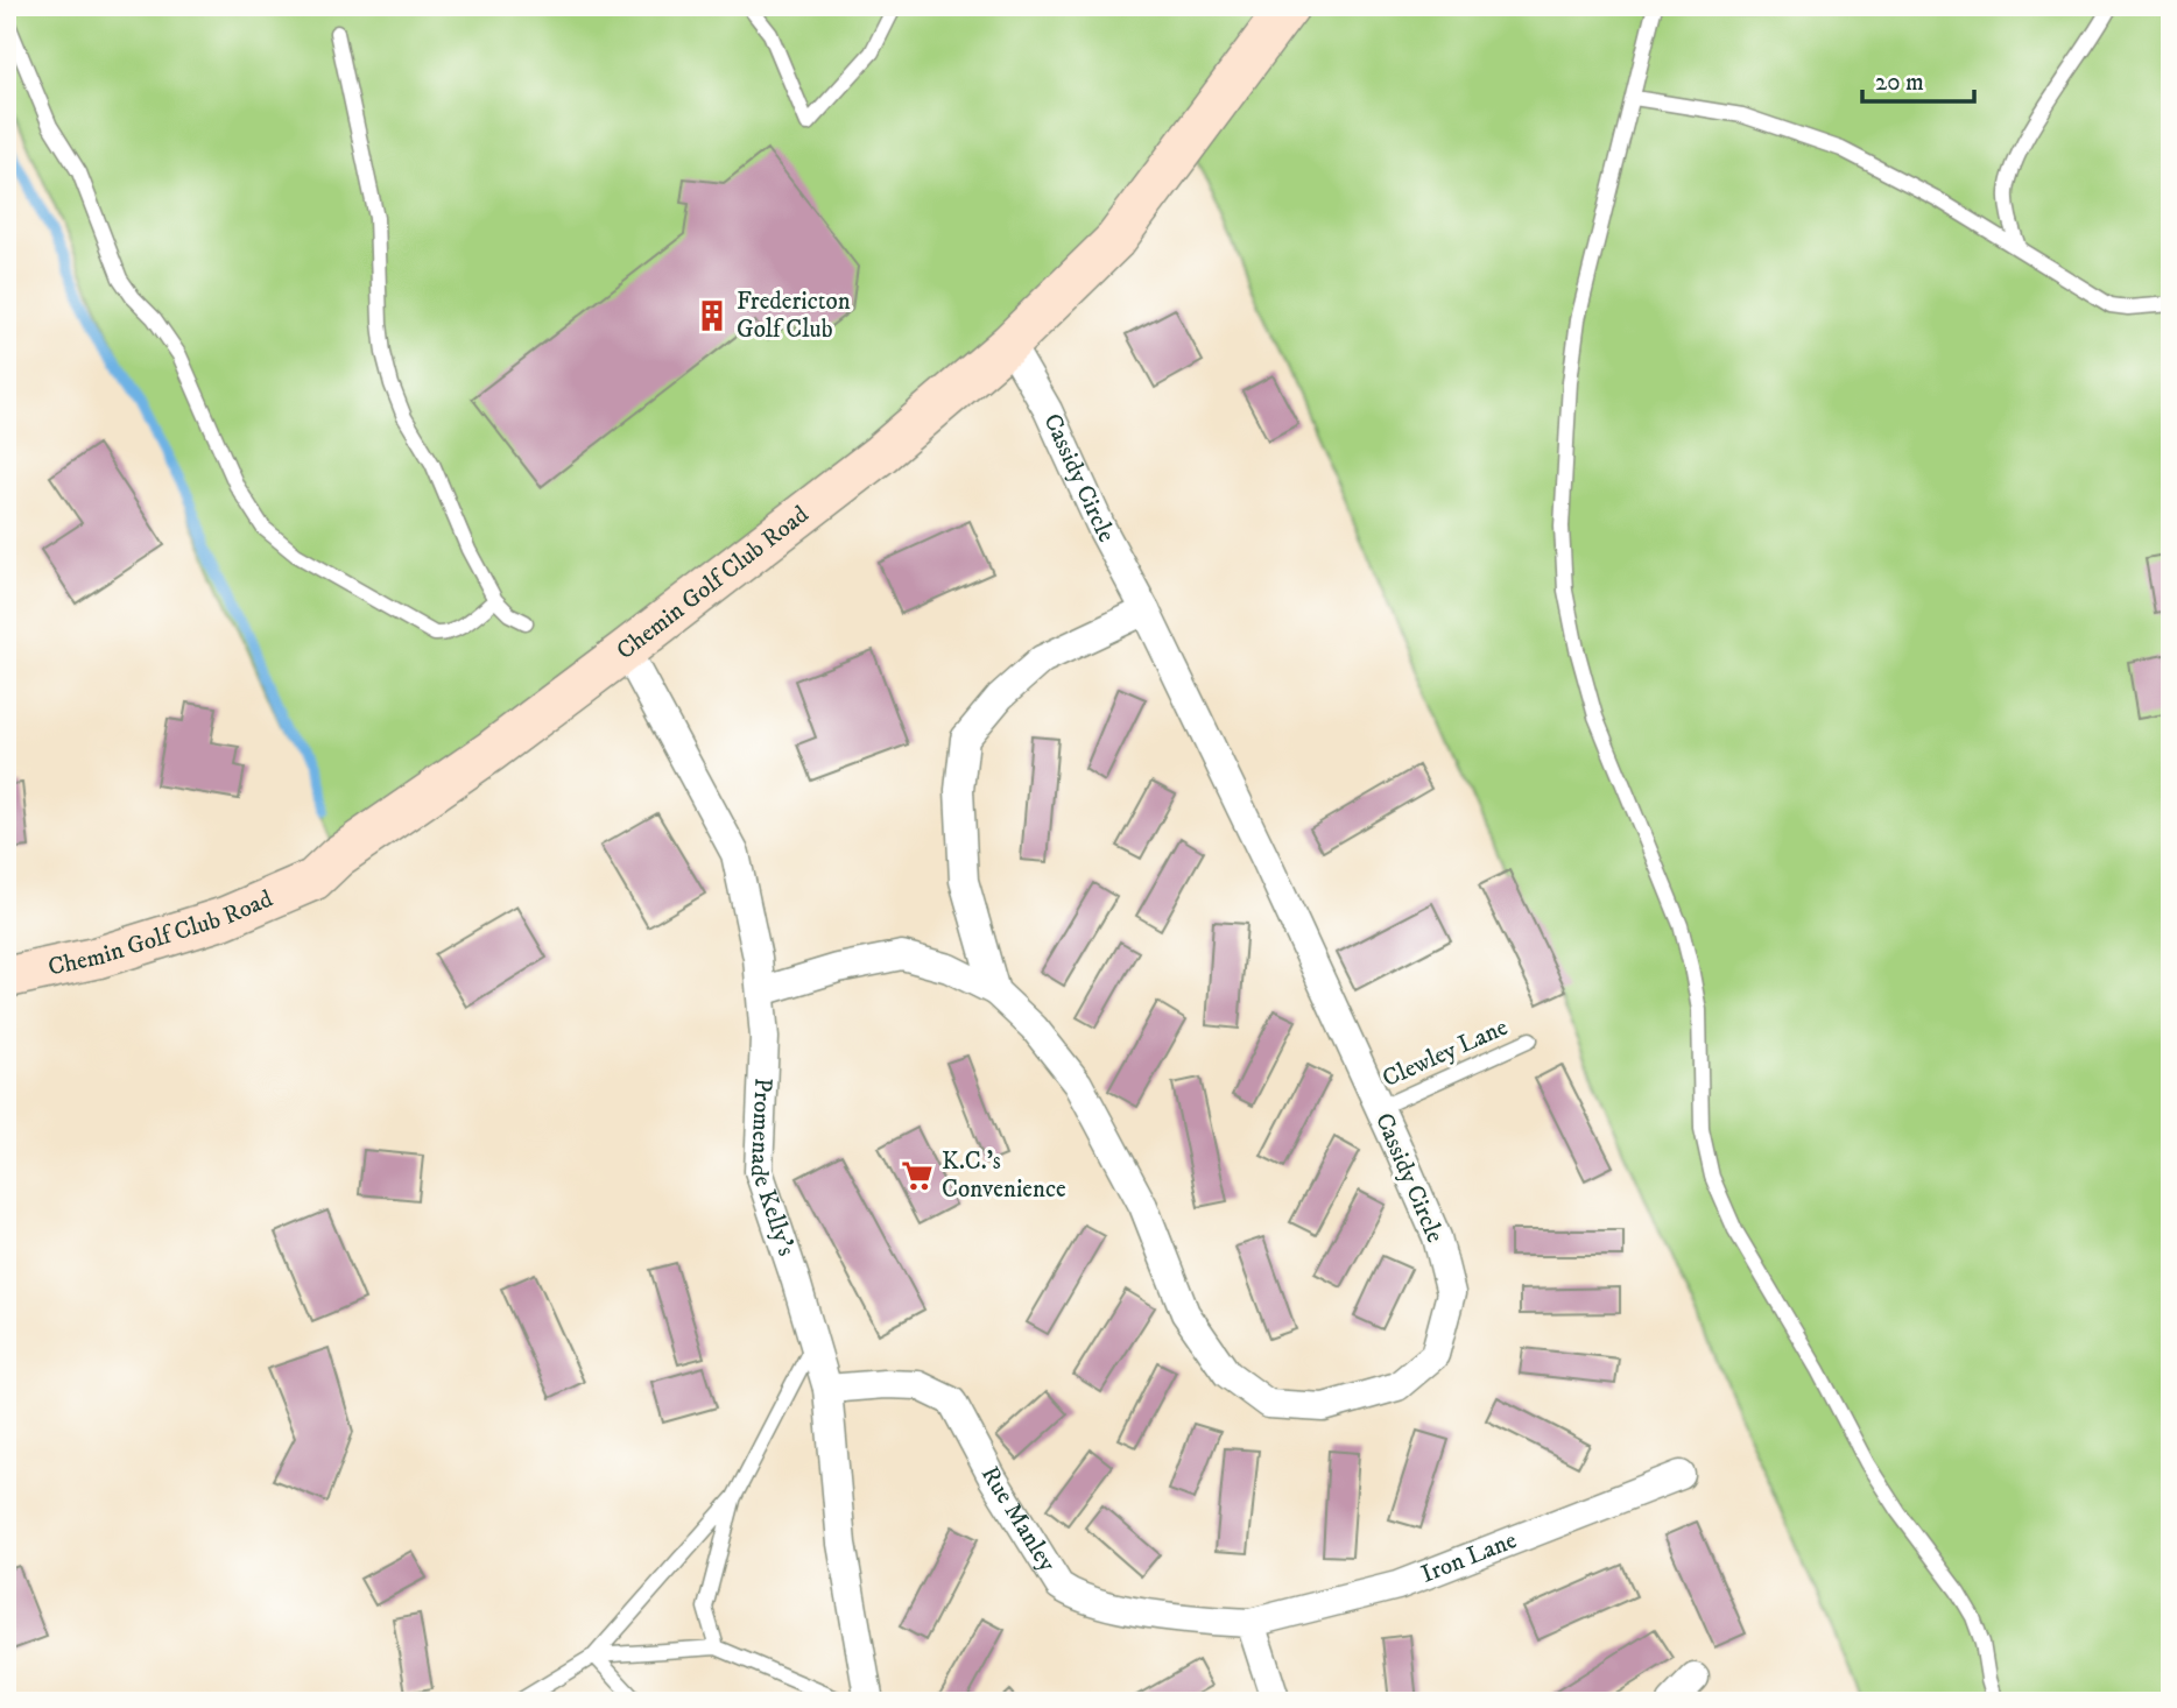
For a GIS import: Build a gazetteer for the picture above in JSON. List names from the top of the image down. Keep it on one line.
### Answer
{"streets":{"street":["Cassidy Circle","Chemin Golf Club Road","Promenade Kelly's","Rue Manley","Iron Lane"],"lane":["Clewley Lane"]},"crossings":[["Cassidy Circle","Chemin Golf Club Road"],["Cassidy Circle","Clewley Lane"],["Cassidy Circle","Promenade Kelly's"],["Chemin Golf Club Road","Promenade Kelly's"],["Promenade Kelly's","Rue Manley"],["Rue Manley","Iron Lane"]],"places":{"building":["Fredericton Golf Club"],"supermarket":["K.C.'s Convenience"]},"scale_bar":"20 m"}
